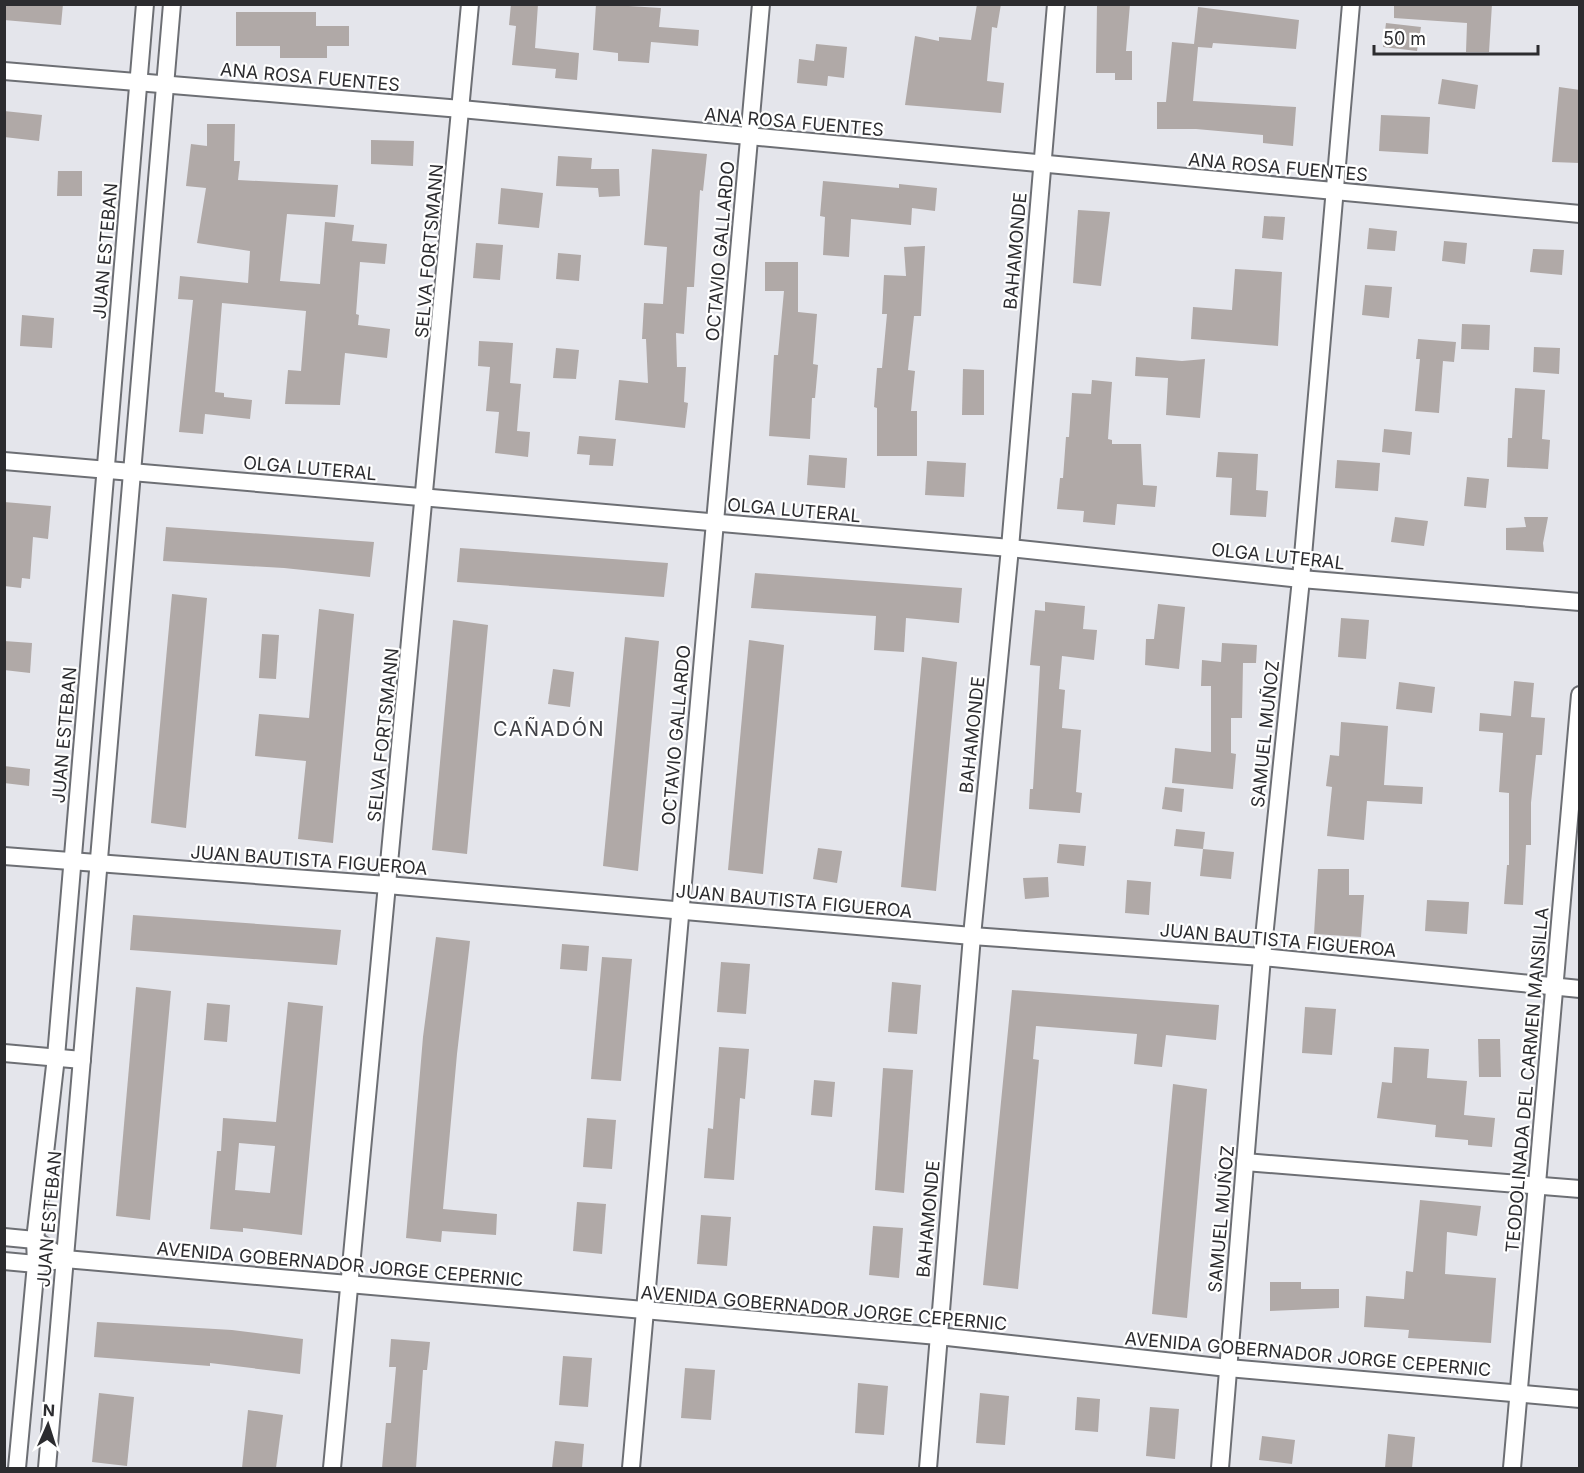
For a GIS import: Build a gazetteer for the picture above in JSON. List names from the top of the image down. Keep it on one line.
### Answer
{"streets":{"street":["ANA ROSA FUENTES","JUAN ESTEBAN","SELVA FORTSMANN","OCTAVIO GALLARDO","BAHAMONDE","OLGA LUTERAL","SAMUEL MUÑOZ","JUAN BAUTISTA FIGUEROA","TEODOLINADA DEL CARMEN MANSILLA","AVENIDA GOBERNADOR JORGE CEPERNIC"]},"crossings":[["ANA ROSA FUENTES","JUAN ESTEBAN"],["ANA ROSA FUENTES","SELVA FORTSMANN"],["ANA ROSA FUENTES","OCTAVIO GALLARDO"],["ANA ROSA FUENTES","BAHAMONDE"],["ANA ROSA FUENTES","SAMUEL MUÑOZ"],["JUAN ESTEBAN","OLGA LUTERAL"],["JUAN ESTEBAN","JUAN BAUTISTA FIGUEROA"],["JUAN ESTEBAN","AVENIDA GOBERNADOR JORGE CEPERNIC"],["SELVA FORTSMANN","OLGA LUTERAL"],["SELVA FORTSMANN","JUAN BAUTISTA FIGUEROA"],["SELVA FORTSMANN","AVENIDA GOBERNADOR JORGE CEPERNIC"],["OCTAVIO GALLARDO","OLGA LUTERAL"],["OCTAVIO GALLARDO","JUAN BAUTISTA FIGUEROA"],["OCTAVIO GALLARDO","AVENIDA GOBERNADOR JORGE CEPERNIC"],["BAHAMONDE","OLGA LUTERAL"],["BAHAMONDE","JUAN BAUTISTA FIGUEROA"],["BAHAMONDE","AVENIDA GOBERNADOR JORGE CEPERNIC"],["OLGA LUTERAL","SAMUEL MUÑOZ"],["SAMUEL MUÑOZ","JUAN BAUTISTA FIGUEROA"],["SAMUEL MUÑOZ","AVENIDA GOBERNADOR JORGE CEPERNIC"],["JUAN BAUTISTA FIGUEROA","TEODOLINADA DEL CARMEN MANSILLA"],["TEODOLINADA DEL CARMEN MANSILLA","AVENIDA GOBERNADOR JORGE CEPERNIC"]],"districts":["CAÑADÓN"],"scale_bar":"50 m","north":"top"}
